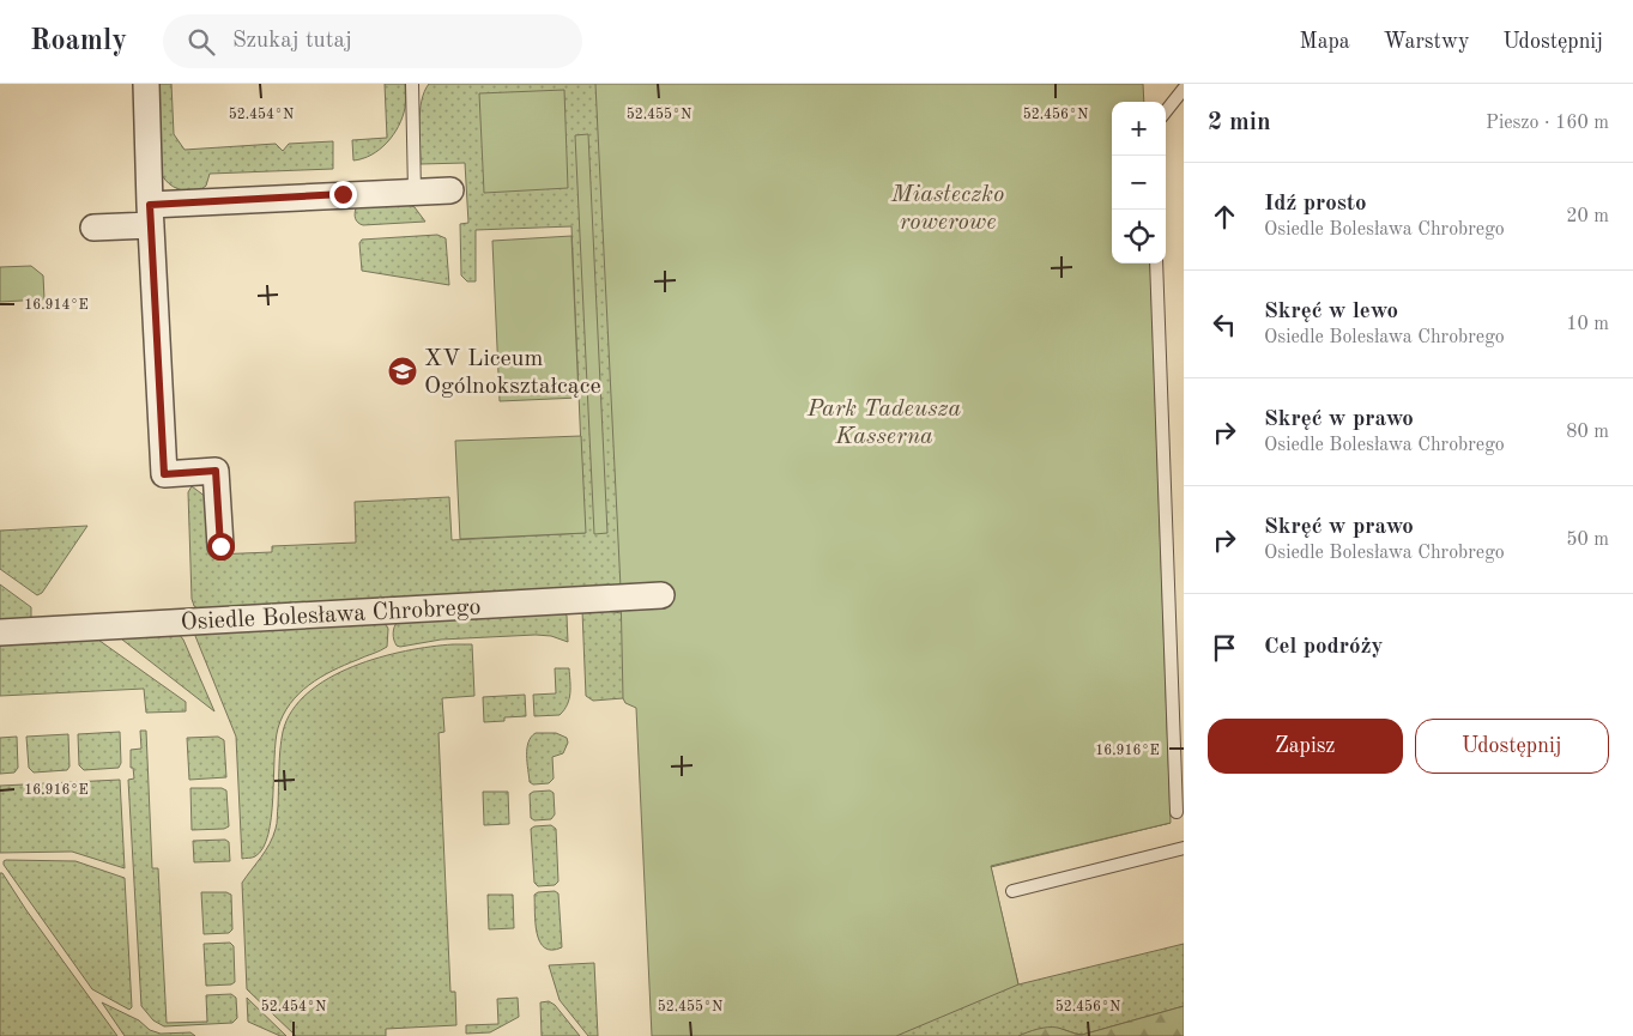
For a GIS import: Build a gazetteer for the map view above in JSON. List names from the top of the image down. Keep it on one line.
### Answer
{"streets":{"street":["Osiedle Bolesława Chrobrego"]},"parks":["Miasteczko rowerowe","Park Tadeusza Kasserna"],"places":{"school or university":["XV Liceum Ogólnokształcące"]},"page":{"header":"Roamly","search":"Szukaj tutaj","nav":["Mapa","Warstwy","Udostępnij"],"heading":["2 min","Pieszo · 160 m"],"map_buttons":["+","−"],"list":[["Idź prosto","Osiedle Bolesława Chrobrego","20 m"],["Skręć w lewo","Osiedle Bolesława Chrobrego","10 m"],["Skręć w prawo","Osiedle Bolesława Chrobrego","80 m"],["Skręć w prawo","Osiedle Bolesława Chrobrego","50 m"],"Cel podróży"],"buttons":["Zapisz","Udostępnij"]},"coordinates":["52.454°N","52.455°N","52.456°N","16.914°E","16.916°E"]}
